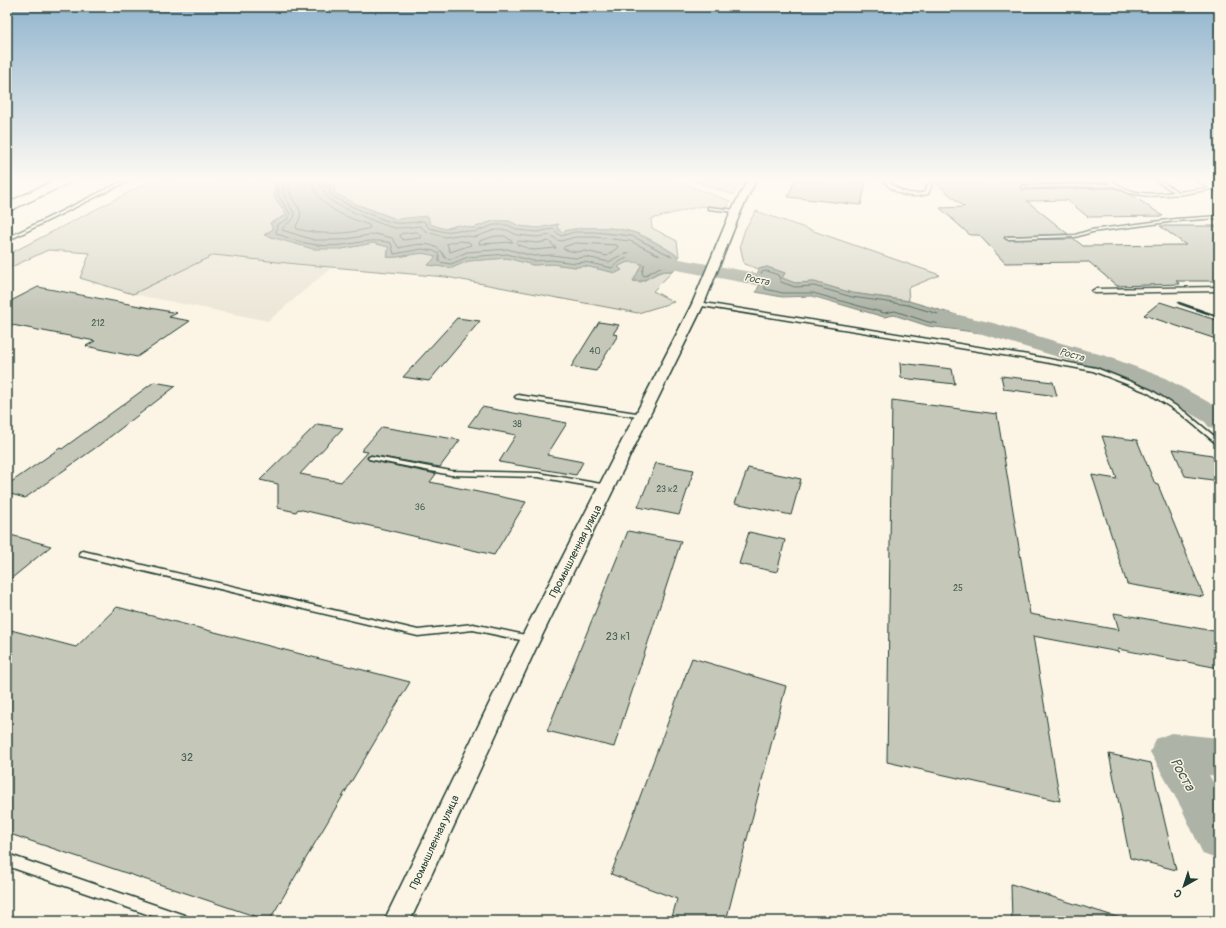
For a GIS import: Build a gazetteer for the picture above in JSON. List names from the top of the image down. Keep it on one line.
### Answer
{"streets":{"street":["Промышленная улица"]},"water":["Роста"],"house_numbers":["212","40","38","23 к2","36","25","23 к1","32"],"north":"bottom left"}
